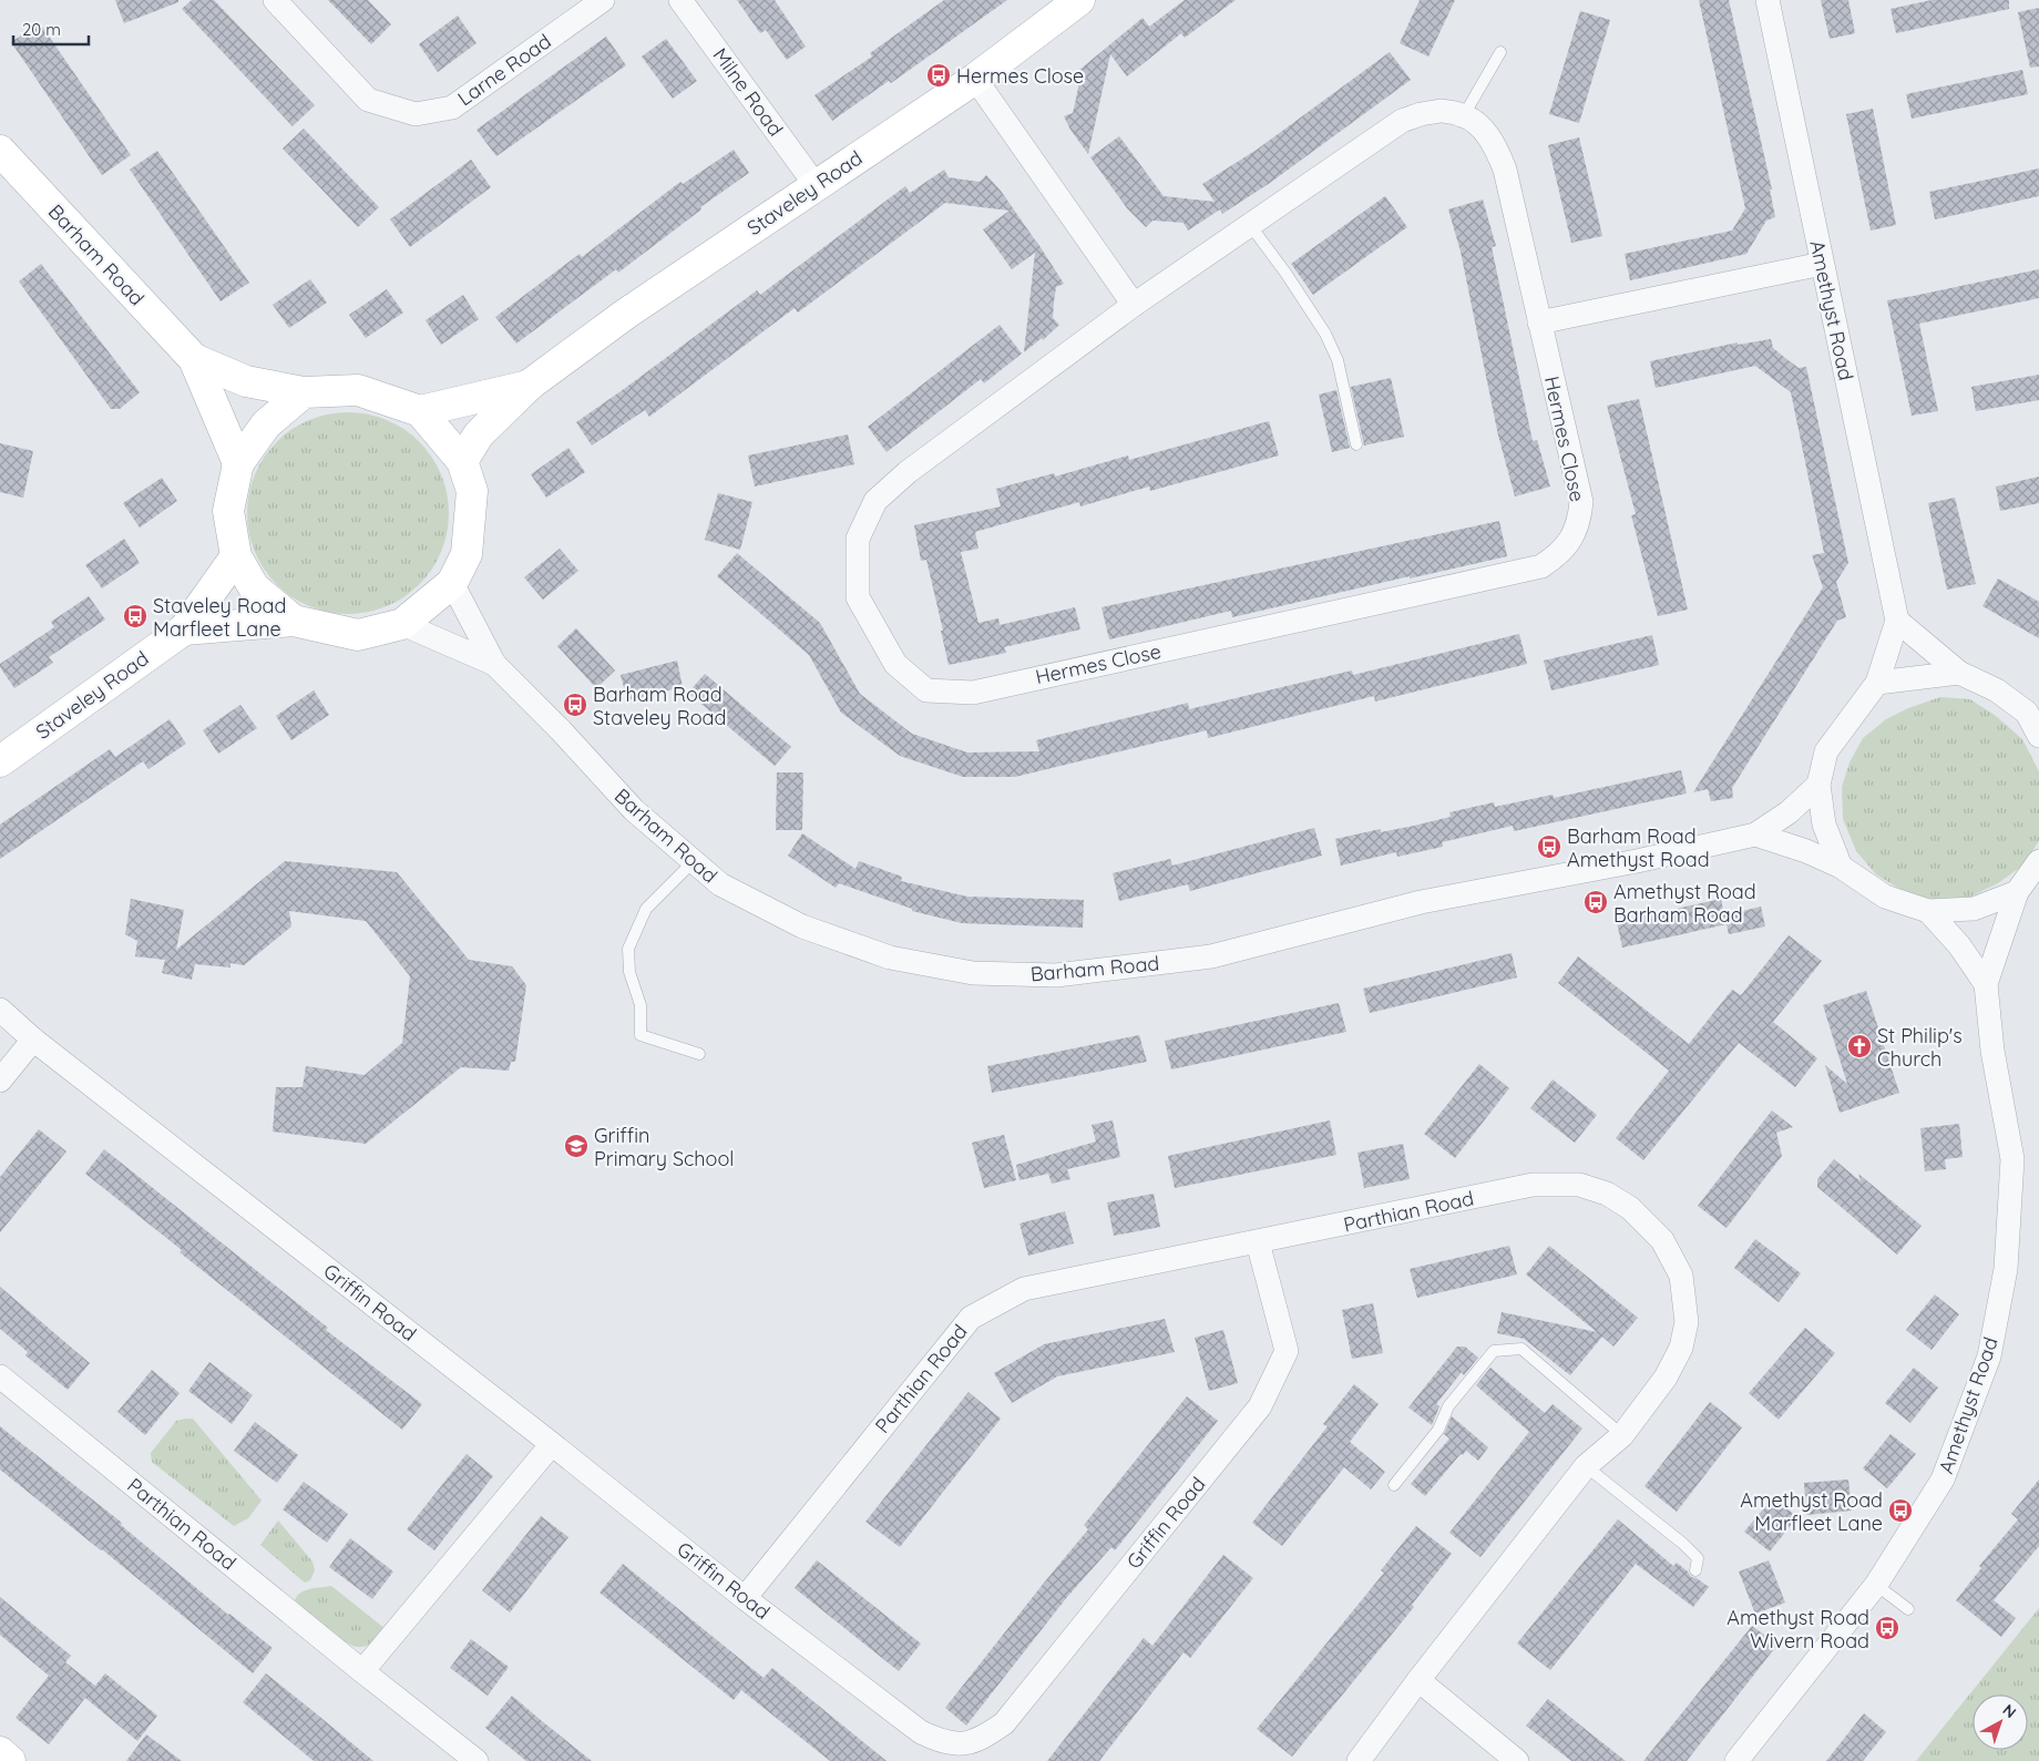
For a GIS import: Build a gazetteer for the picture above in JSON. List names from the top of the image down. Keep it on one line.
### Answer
{"streets":{"street":["Larne Road","Milne Road","Staveley Road","Barham Road","Amethyst Road","Hermes Close","Parthian Road","Griffin Road"]},"crossings":[["Milne Road","Staveley Road"],["Staveley Road","Barham Road"],["Barham Road","Amethyst Road"],["Parthian Road","Griffin Road"]],"places":{"bus stop":["Hermes Close","Staveley Road Marfleet Lane","Barham Road Staveley Road","Barham Road Amethyst Road","Amethyst Road Barham Road","Amethyst Road Marfleet Lane","Amethyst Road Wivern Road"],"church":["St Philip's Church"],"school or university":["Griffin Primary School"]},"scale_bar":"20 m","north":"top right"}
